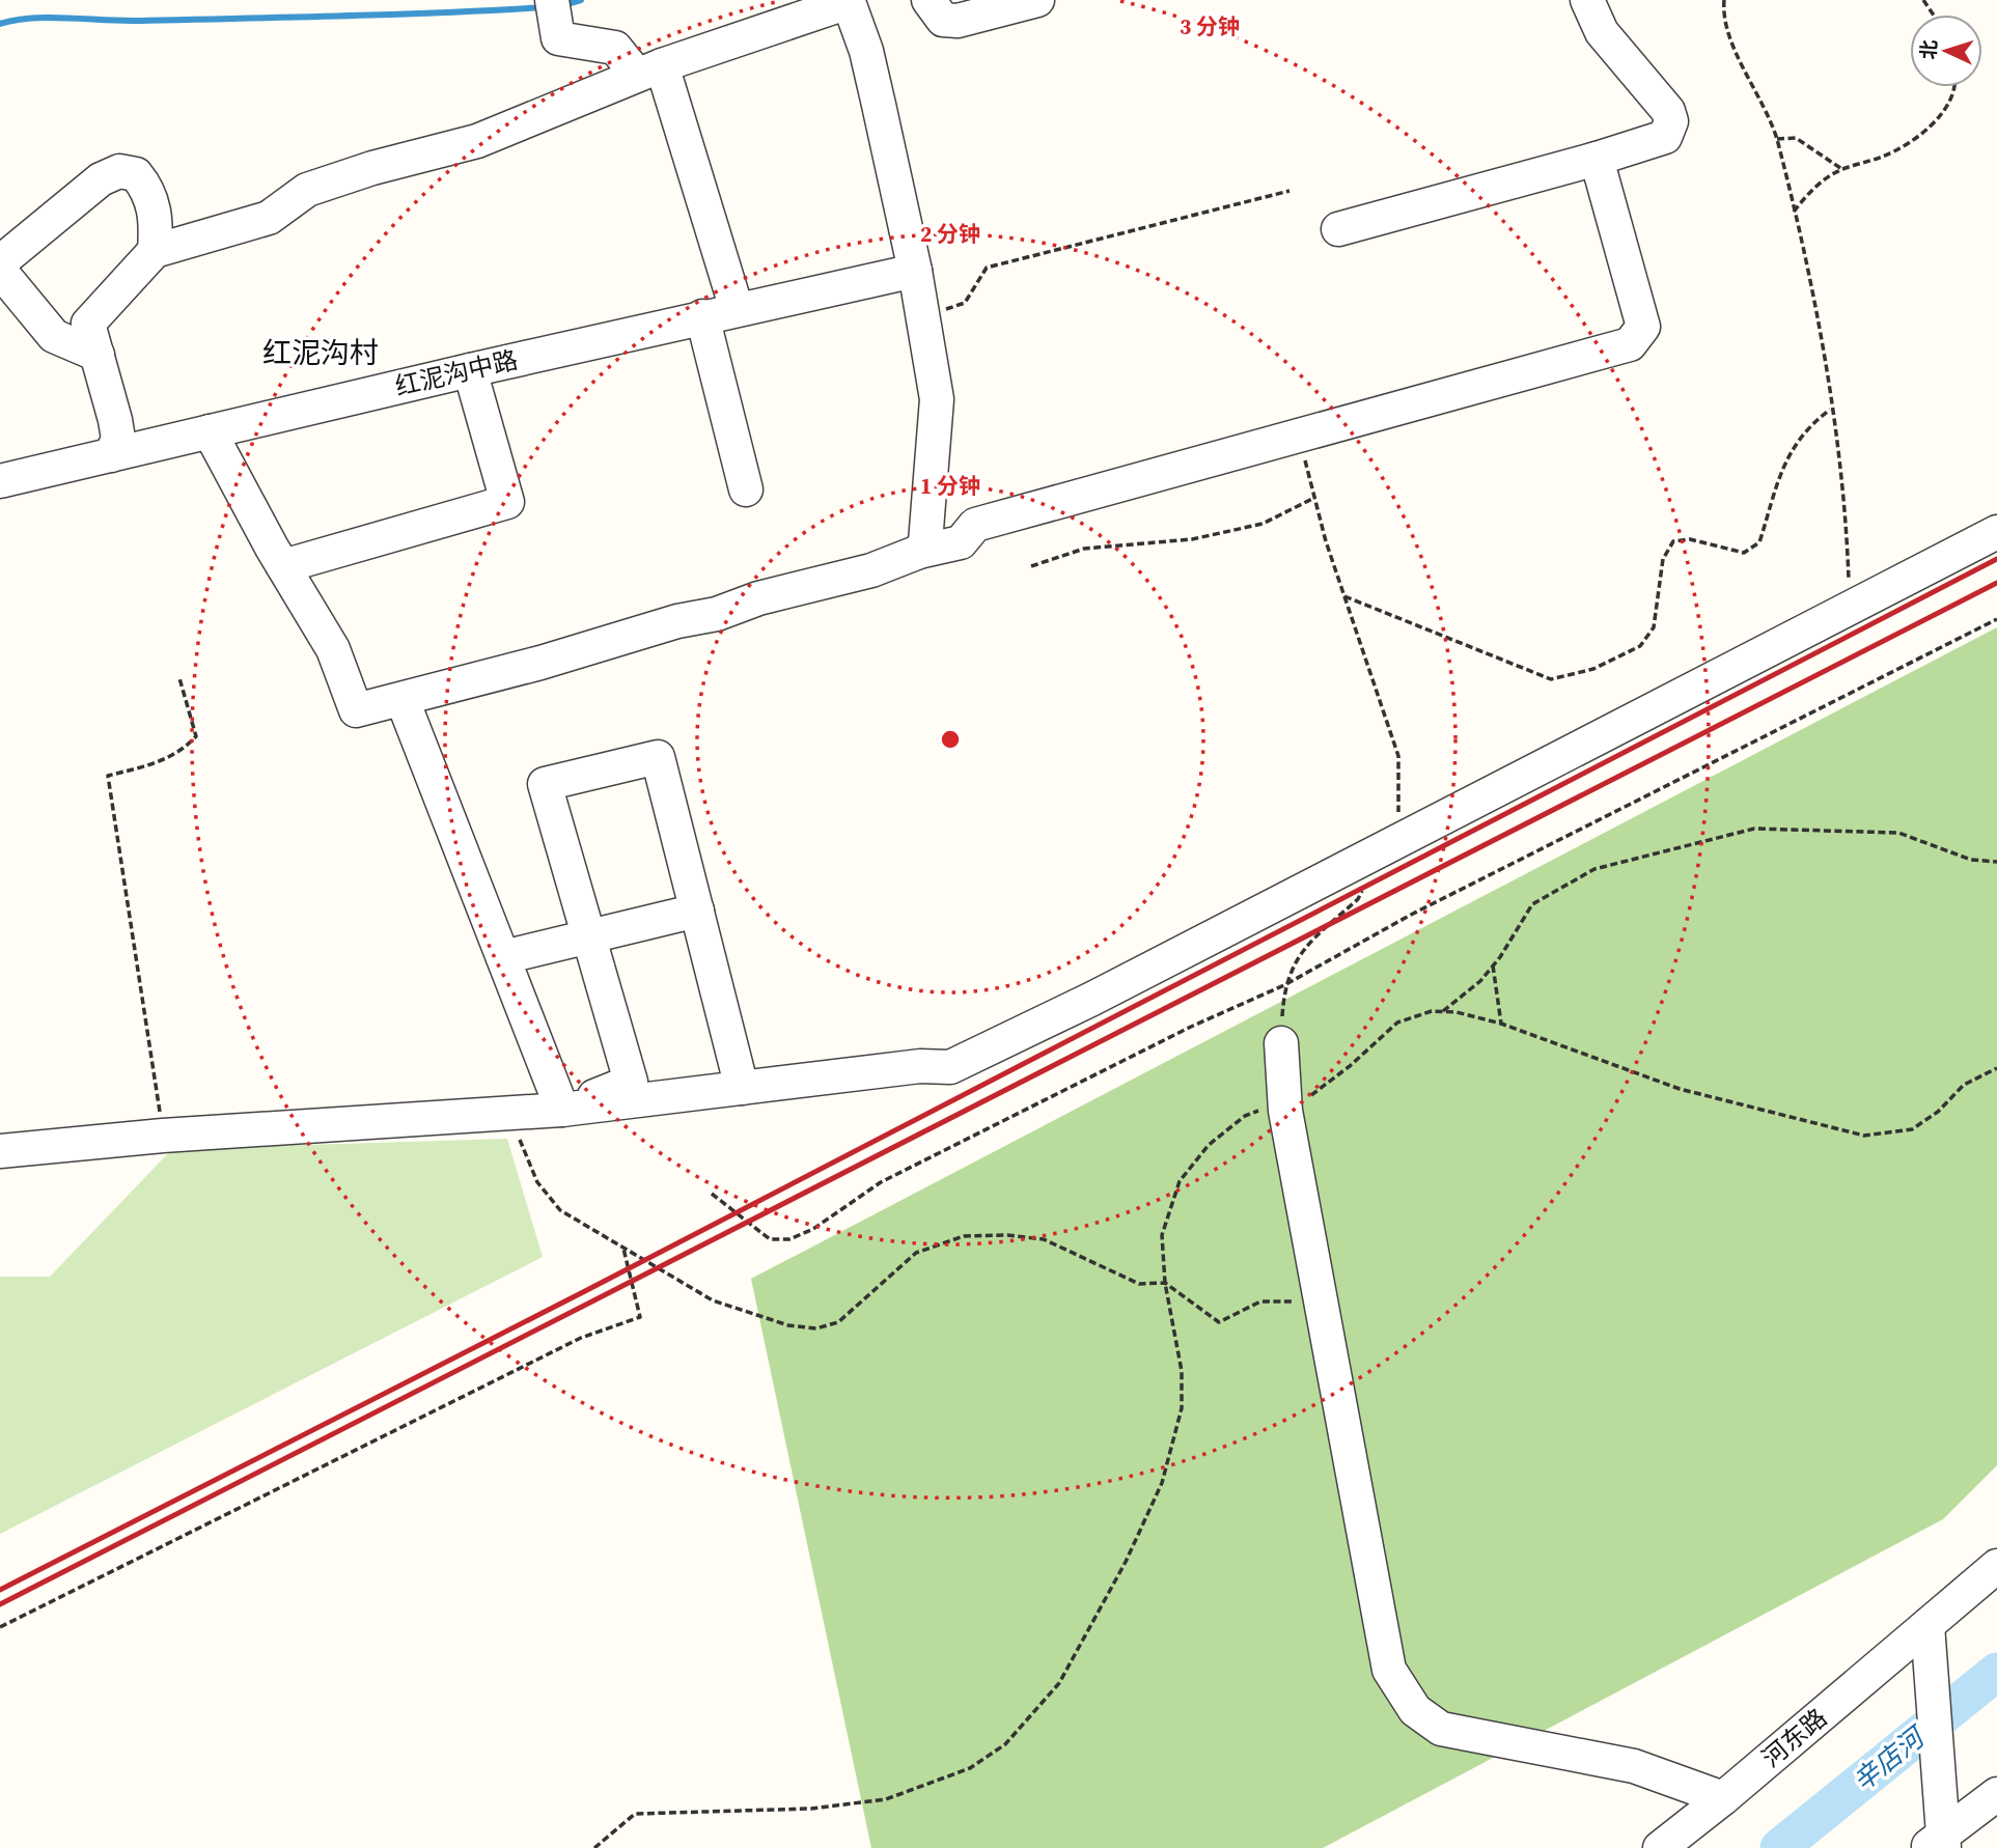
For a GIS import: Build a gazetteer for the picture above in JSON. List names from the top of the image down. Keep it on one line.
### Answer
{"streets":{"street":["红泥沟中路","河东路"]},"districts":["红泥沟村"],"water":["辛店河"],"north":"left","rings":["3 分钟","2 分钟","1 分钟"]}
